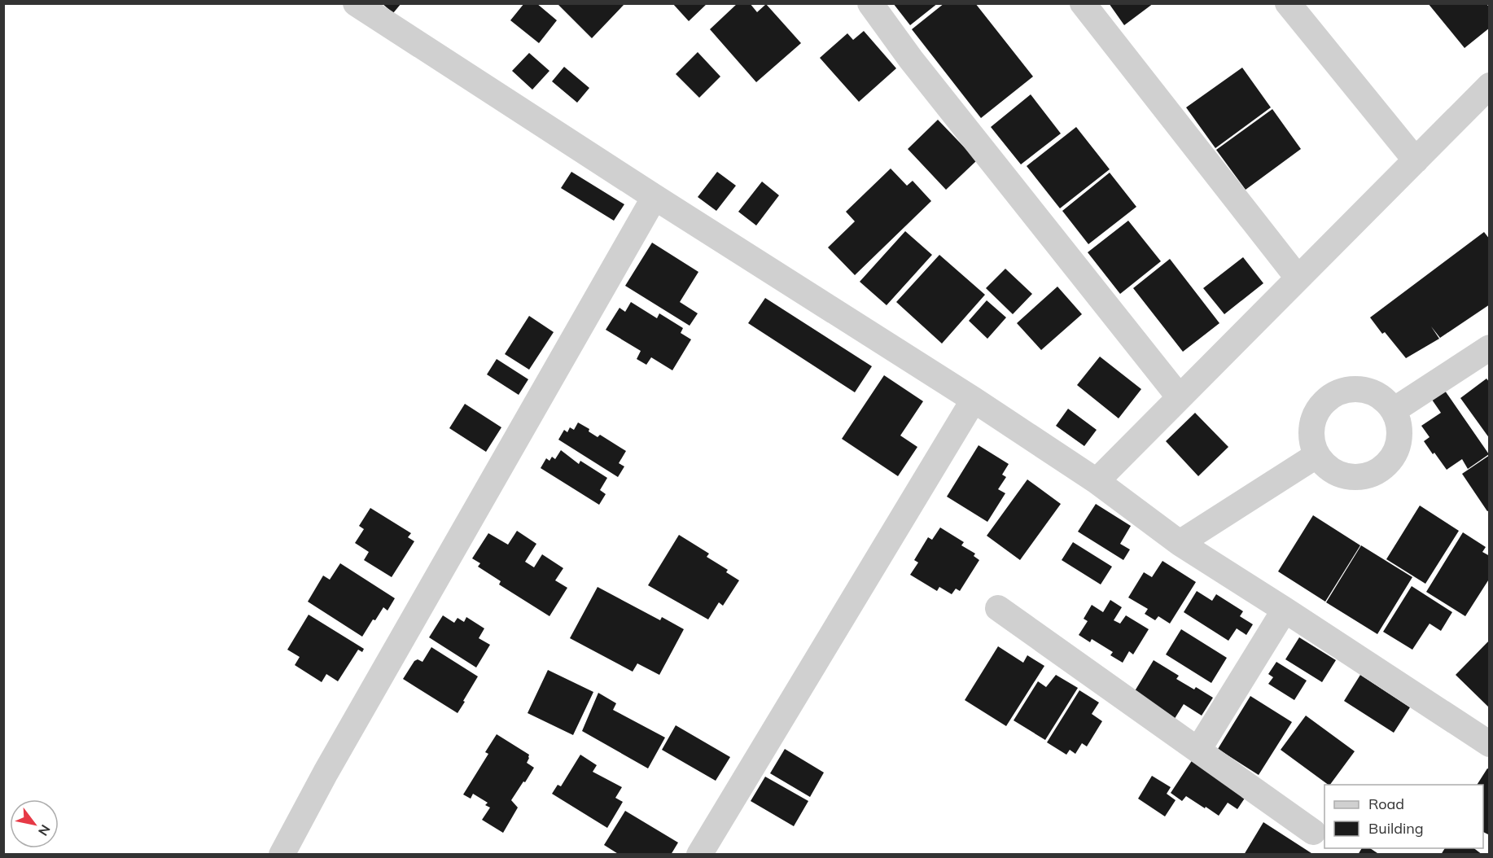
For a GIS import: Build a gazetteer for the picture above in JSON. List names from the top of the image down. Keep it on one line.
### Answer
{"legend":["Road","Building"],"north":"bottom right"}
